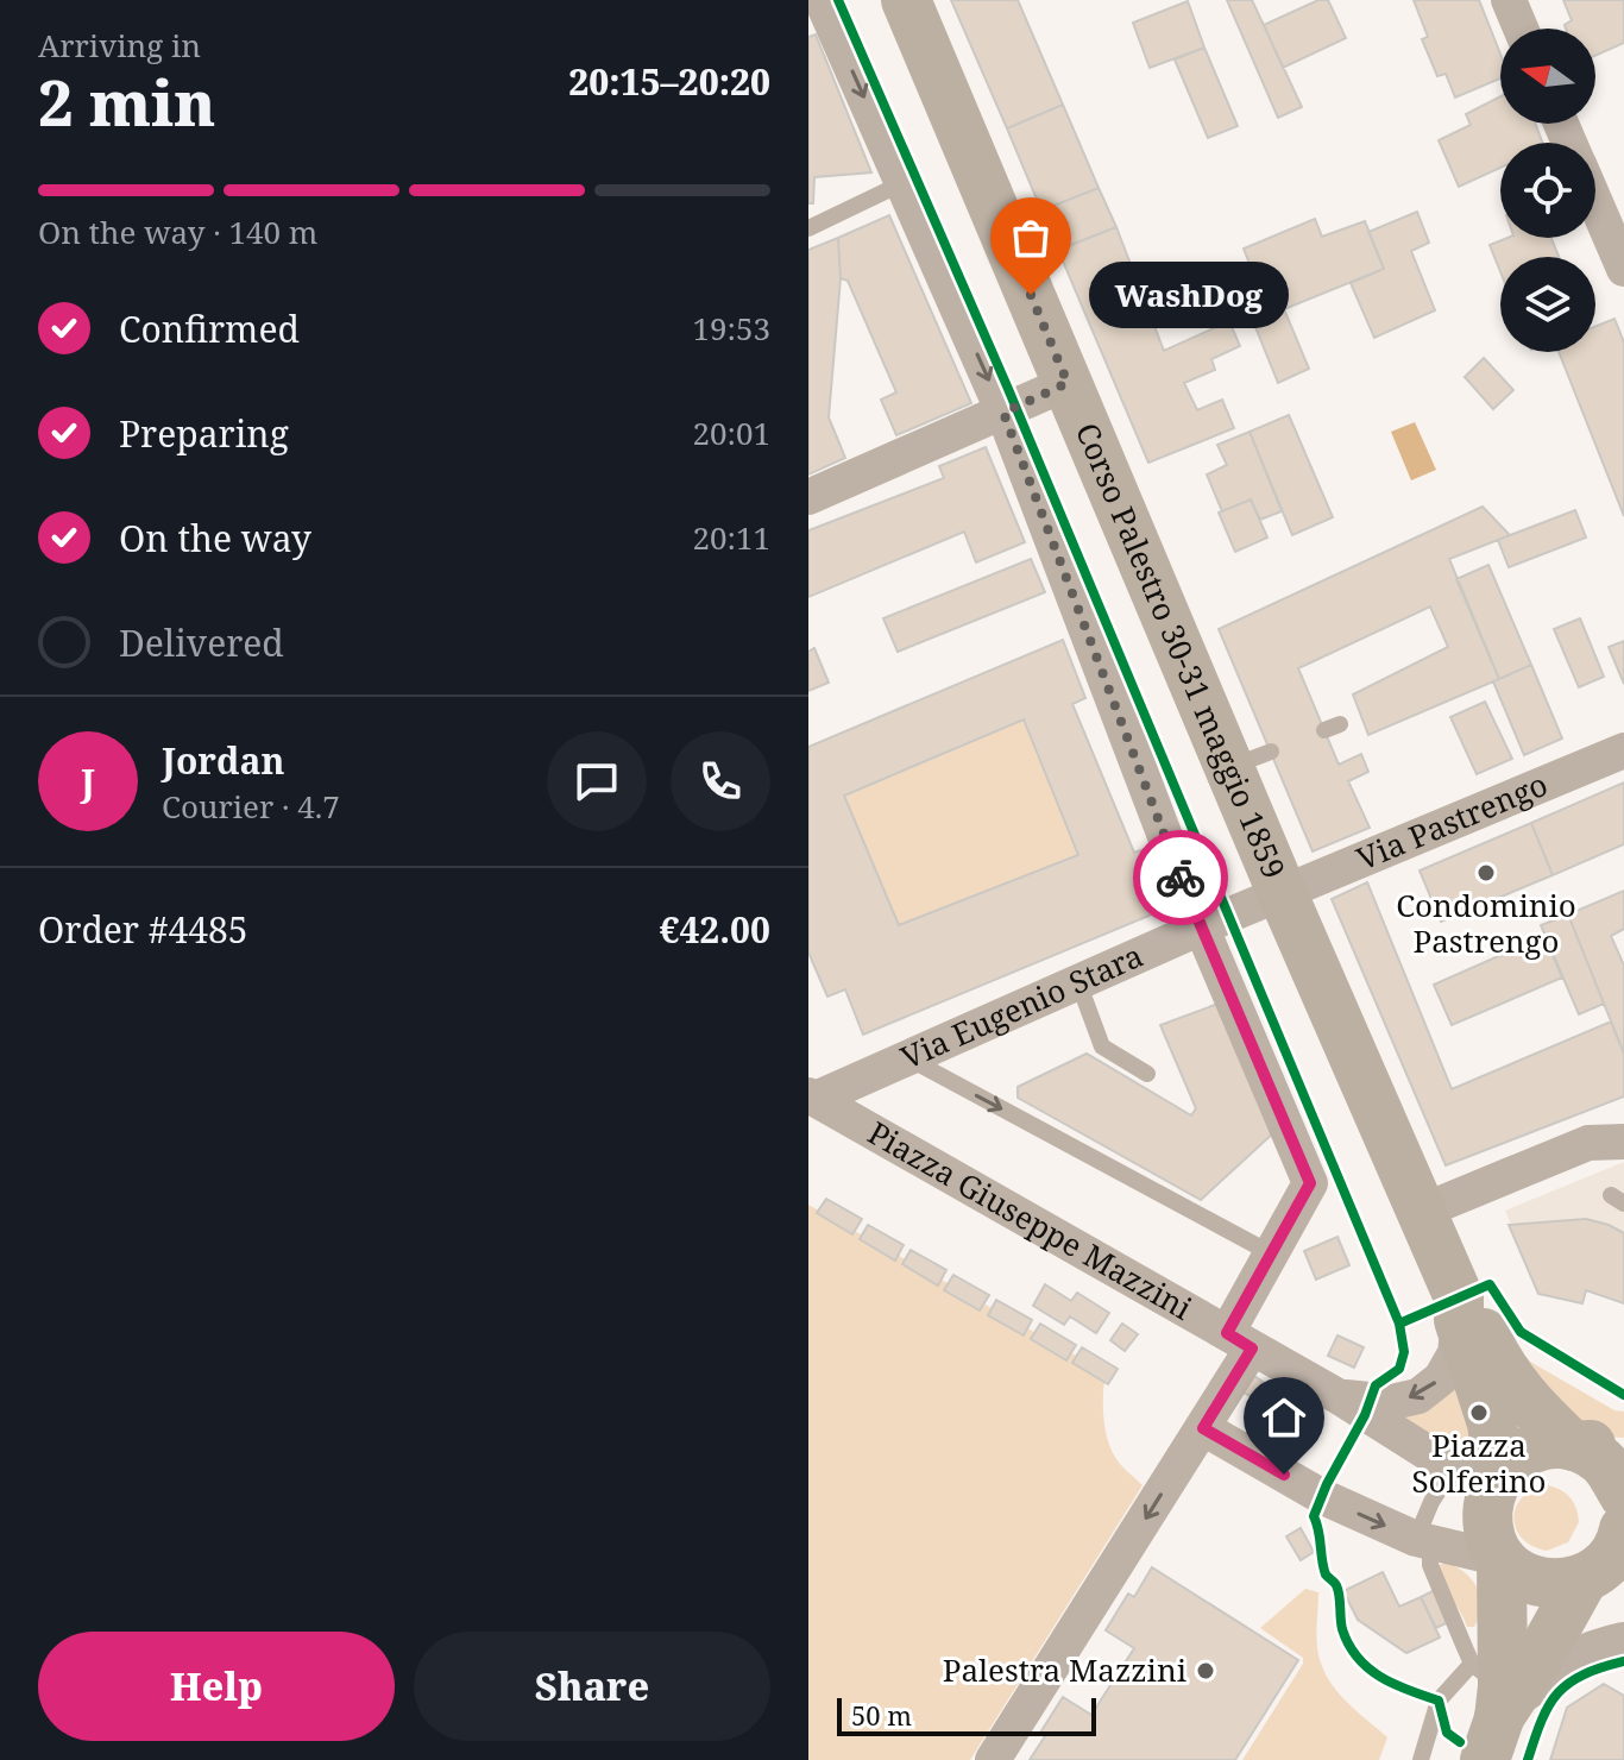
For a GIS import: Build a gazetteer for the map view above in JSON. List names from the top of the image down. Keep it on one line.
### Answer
{"streets":{"main road":["Corso Palestro 30-31 maggio 1859"],"street":["Via Pastrengo","Via Eugenio Stara","Piazza Giuseppe Mazzini"]},"crossings":[["Corso Palestro 30-31 maggio 1859","Via Pastrengo"],["Corso Palestro 30-31 maggio 1859","Via Eugenio Stara"],["Corso Palestro 30-31 maggio 1859","Piazza Giuseppe Mazzini"],["Via Pastrengo","Via Eugenio Stara"],["Via Eugenio Stara","Piazza Giuseppe Mazzini"]],"places":["WashDog","Condominio Pastrengo","Piazza Solferino","Palestra Mazzini"],"scale_bar":"50 m","north":"left","page":{"heading":["2 min","Arriving in","20:15–20:20"],"panel":["Jordan","Courier · 4.7","Order #4485","€42.00"],"bar":"On the way · 140 m","bubble":"WashDog","list":[["Confirmed","19:53"],["Preparing","20:01"],["On the way","20:11"],"Delivered"],"round":"J","buttons":["Help","Share"],"scale":"50 m"}}
